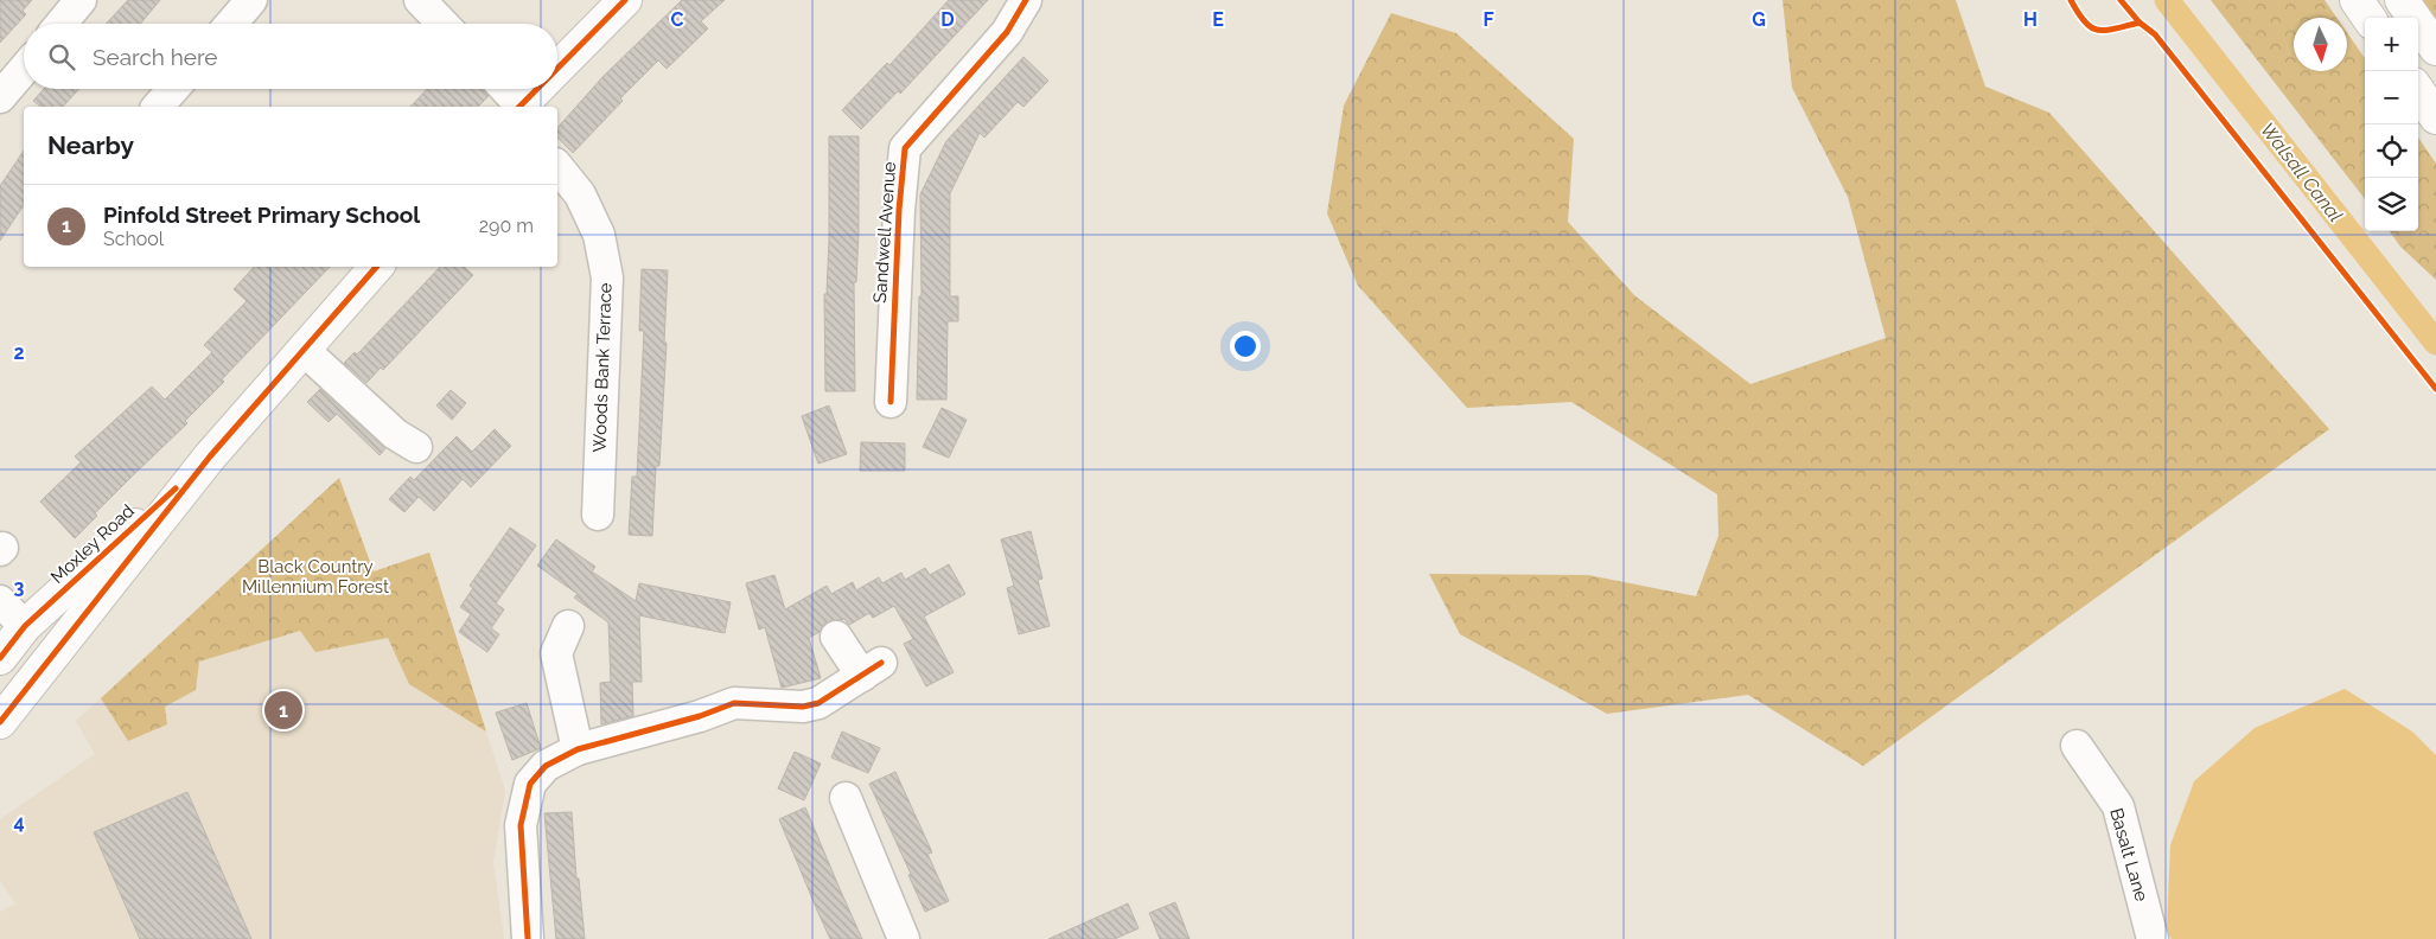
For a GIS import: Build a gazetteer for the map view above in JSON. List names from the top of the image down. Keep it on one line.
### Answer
{"streets":{"main road":["Moxley Road"],"street":["Sandwell Avenue","Woods Bank Terrace","Basalt Lane"]},"water":["Walsall Canal"],"parks":["Black Country Millennium Forest"],"north":"bottom","page":{"map_buttons":["+","−"],"search":"Search here","heading":"Nearby","list":[{"mark":"1","name":"Pinfold Street Primary School","note":"School","value":"290 m"}],"pins":"1"},"grid":{"columns":["C","D","E","F","G","H"],"rows":["2","3","4"]}}
